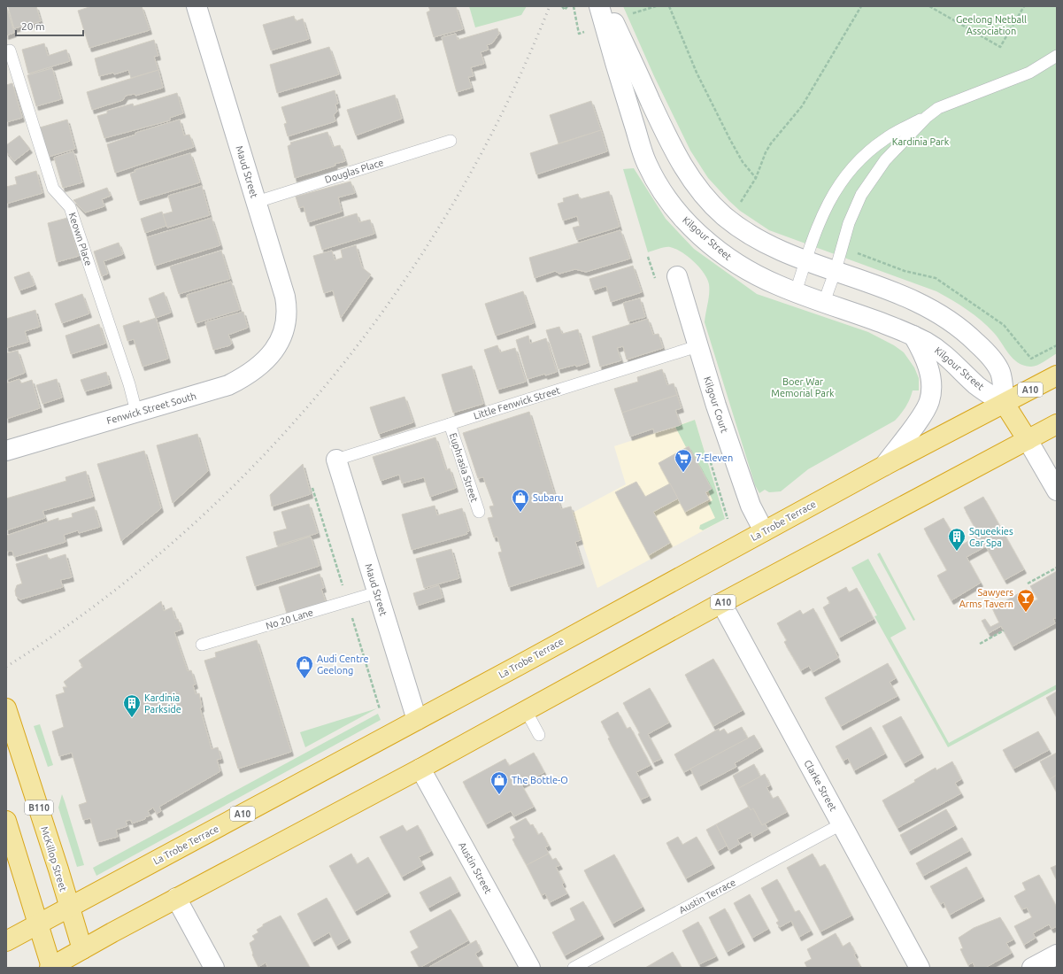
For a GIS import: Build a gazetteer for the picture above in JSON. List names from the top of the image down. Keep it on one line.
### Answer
{"streets":{"highway":["A10","La Trobe Terrace","B110","McKillop Street"],"street":["Maud Street","Kilgour Street","Kilgour Court","Fenwick Street South","Clarke Street","Austin Street"],"lane":["Douglas Place","Keown Place","Little Fenwick Street","Euphrasia Street","No 20 Lane","Austin Terrace"]},"crossings":[["Douglas Place","Maud Street"],["Maud Street","Little Fenwick Street"],["Maud Street","Fenwick Street South"],["Maud Street","La Trobe Terrace"],["Maud Street","No 20 Lane"],["Kilgour Street","La Trobe Terrace"],["Keown Place","Fenwick Street South"],["A10","Clarke Street"],["A10","McKillop Street"],["A10","Austin Street"],["Little Fenwick Street","Kilgour Court"],["Little Fenwick Street","Euphrasia Street"],["Kilgour Court","La Trobe Terrace"],["La Trobe Terrace","McKillop Street"],["Clarke Street","Austin Terrace"]],"parks":["Geelong Netball Association","Kardinia Park","Boer War Memorial Park"],"places":{"supermarket":["7-Eleven"],"shop":["Subaru","Audi Centre Geelong","The Bottle-O"],"building":["Squeekies Car Spa","Kardinia Parkside"],"bar":["Sawyers Arms Tavern"]},"scale_bar":"20 m"}
